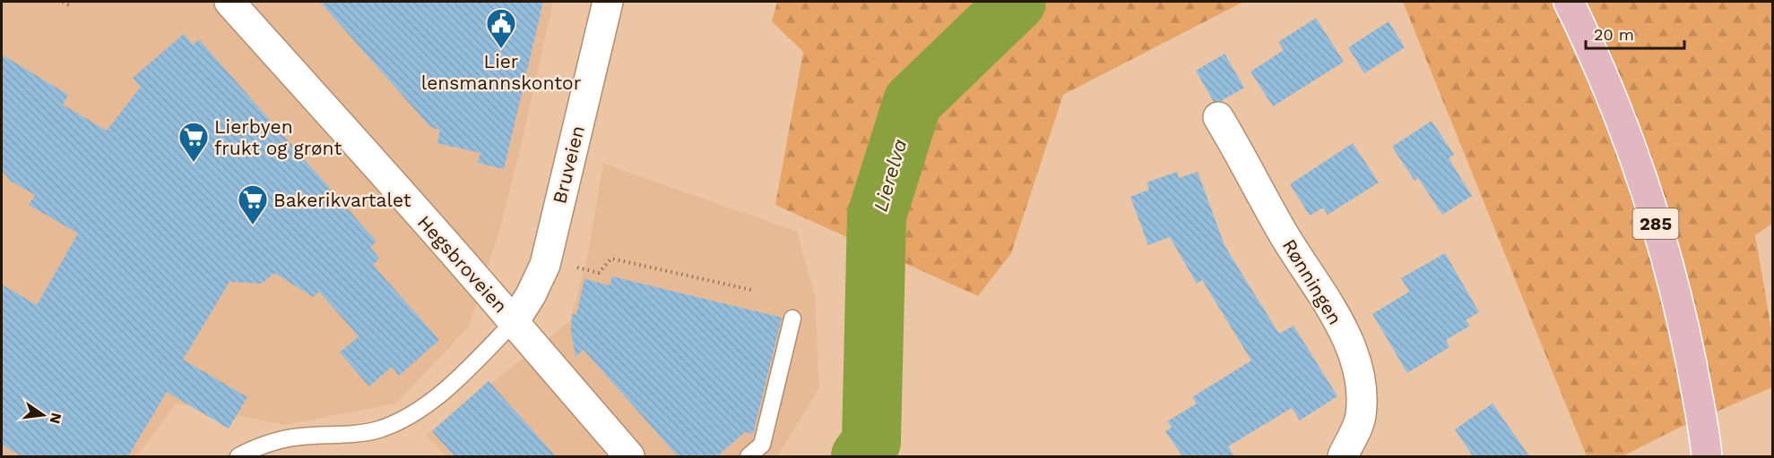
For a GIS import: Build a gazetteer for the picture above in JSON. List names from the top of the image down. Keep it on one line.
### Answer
{"streets":{"main road":["285"],"street":["Bruveien","Hegsbroveien","Rønningen"]},"crossings":[["Bruveien","Hegsbroveien"]],"water":["Lierelva"],"places":{"public building":["Lier lensmannskontor"],"supermarket":["Lierbyen frukt og grønt","Bakerikvartalet"]},"scale_bar":"20 m","north":"right"}
